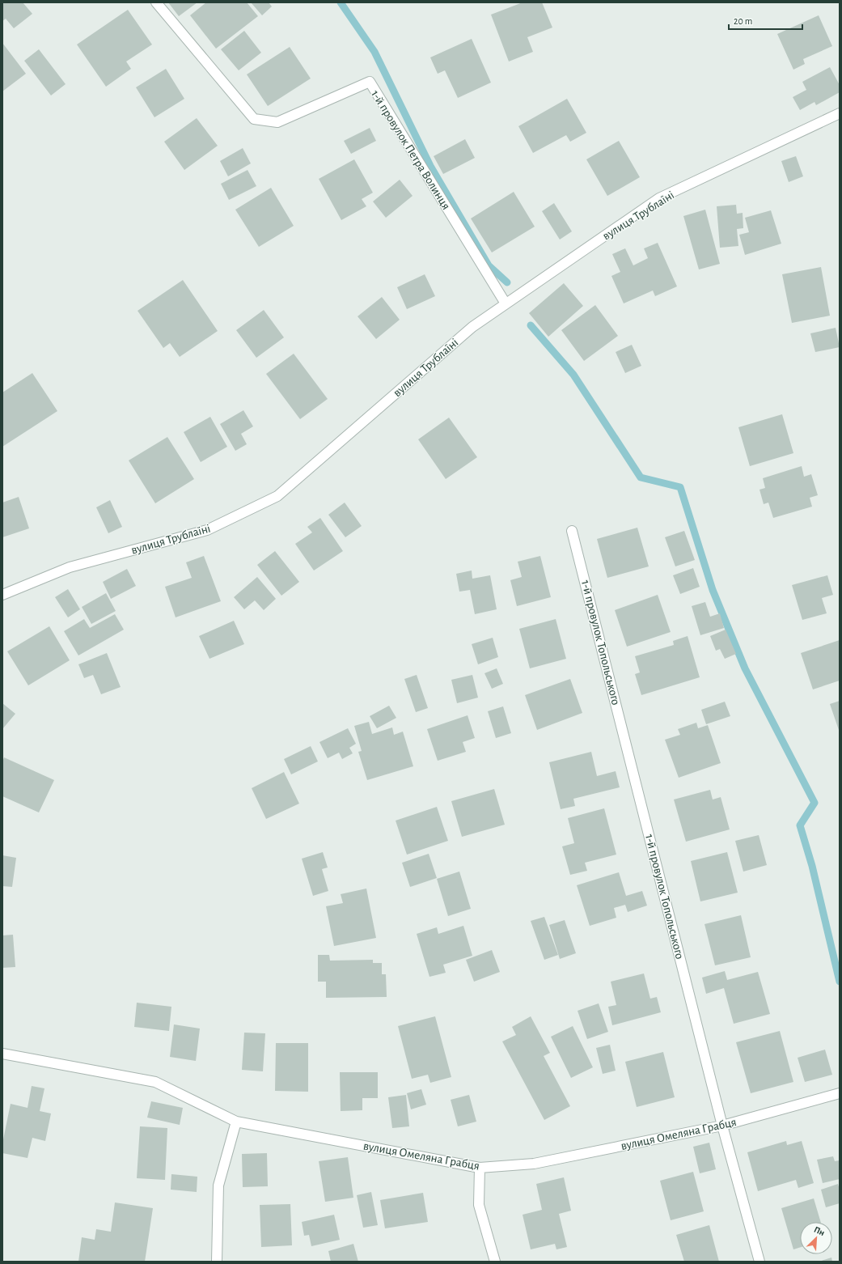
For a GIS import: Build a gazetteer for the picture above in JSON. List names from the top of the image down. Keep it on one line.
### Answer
{"streets":{"street":["1-й провулок Петра Волинця","вулиця Трублаїні","1-й провулок Топольського","вулиця Омеляна Грабця"]},"crossings":[["1-й провулок Петра Волинця","вулиця Трублаїні"],["1-й провулок Топольського","вулиця Омеляна Грабця"]],"scale_bar":"20 m","north":"top right"}
